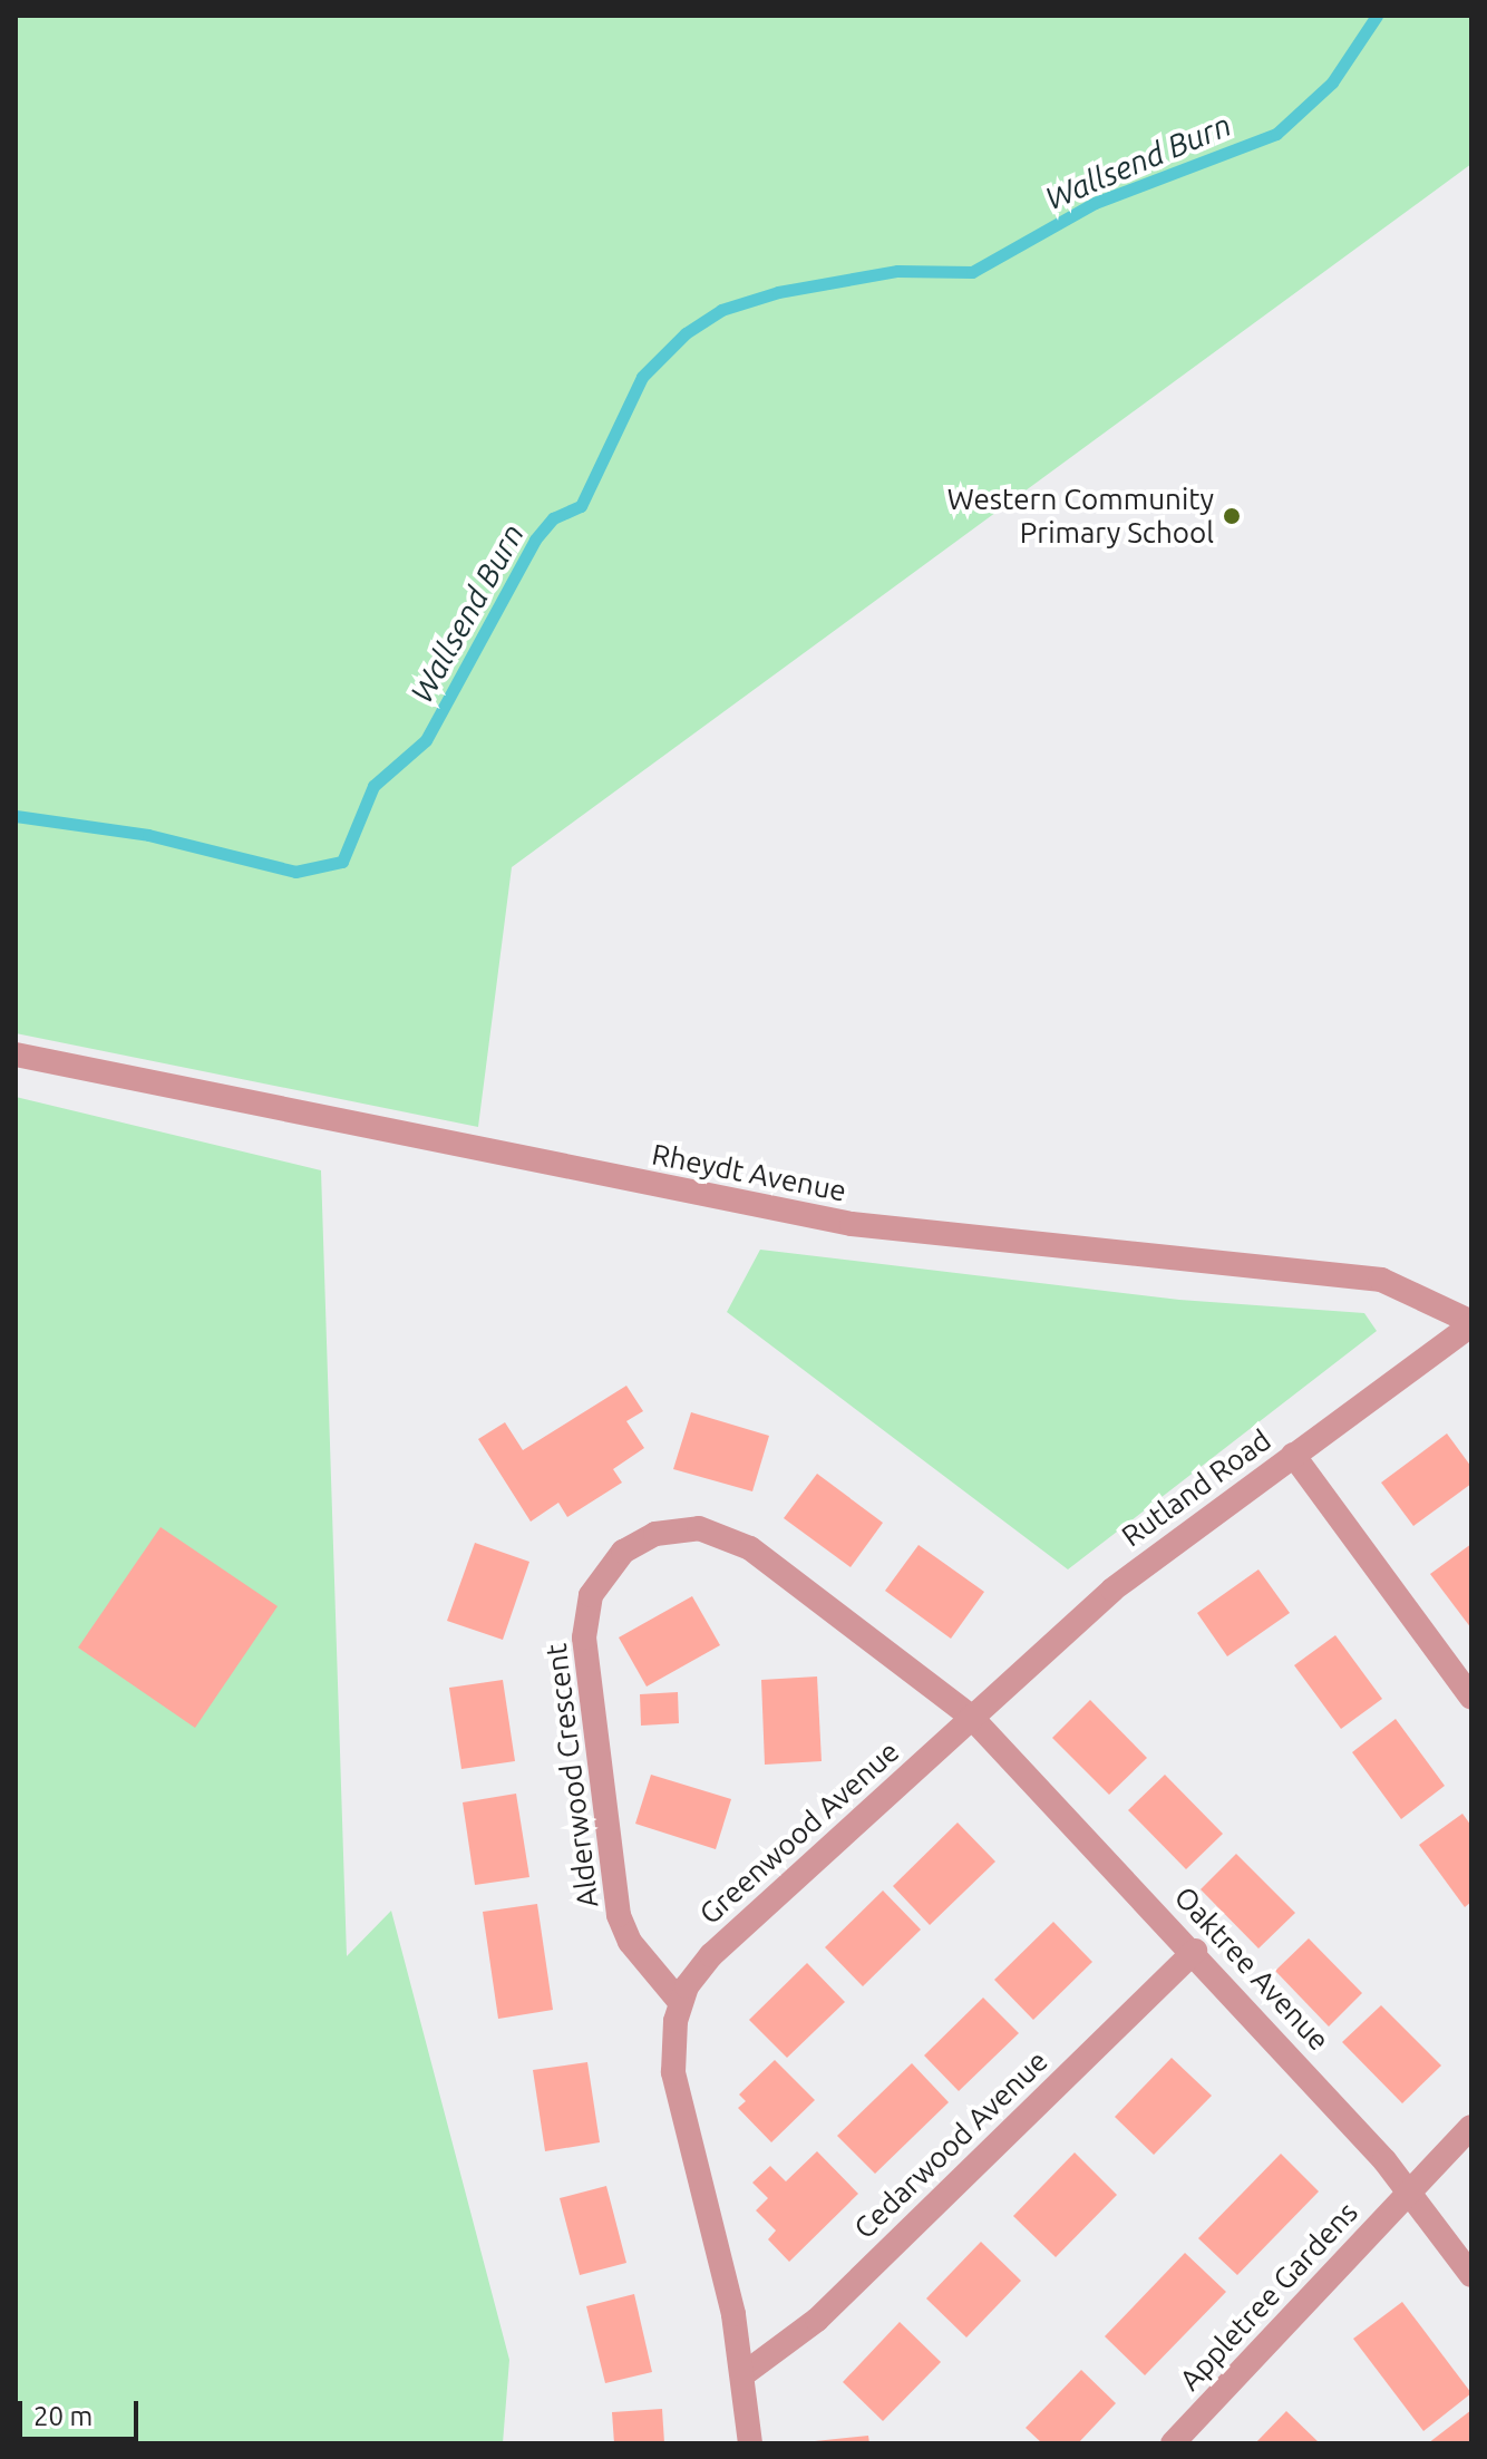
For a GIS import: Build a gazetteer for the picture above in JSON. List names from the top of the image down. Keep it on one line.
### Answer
{"streets":{"street":["Rheydt Avenue","Rutland Road","Alderwood Crescent","Greenwood Avenue","Oaktree Avenue","Cedarwood Avenue","Appletree Gardens"]},"crossings":[["Rheydt Avenue","Rutland Road"],["Rutland Road","Alderwood Crescent"],["Rutland Road","Greenwood Avenue"],["Rutland Road","Oaktree Avenue"],["Alderwood Crescent","Greenwood Avenue"],["Alderwood Crescent","Oaktree Avenue"],["Greenwood Avenue","Oaktree Avenue"],["Oaktree Avenue","Cedarwood Avenue"],["Oaktree Avenue","Appletree Gardens"]],"water":["Wallsend Burn"],"places":["Western Community Primary School"],"scale_bar":"20 m"}
